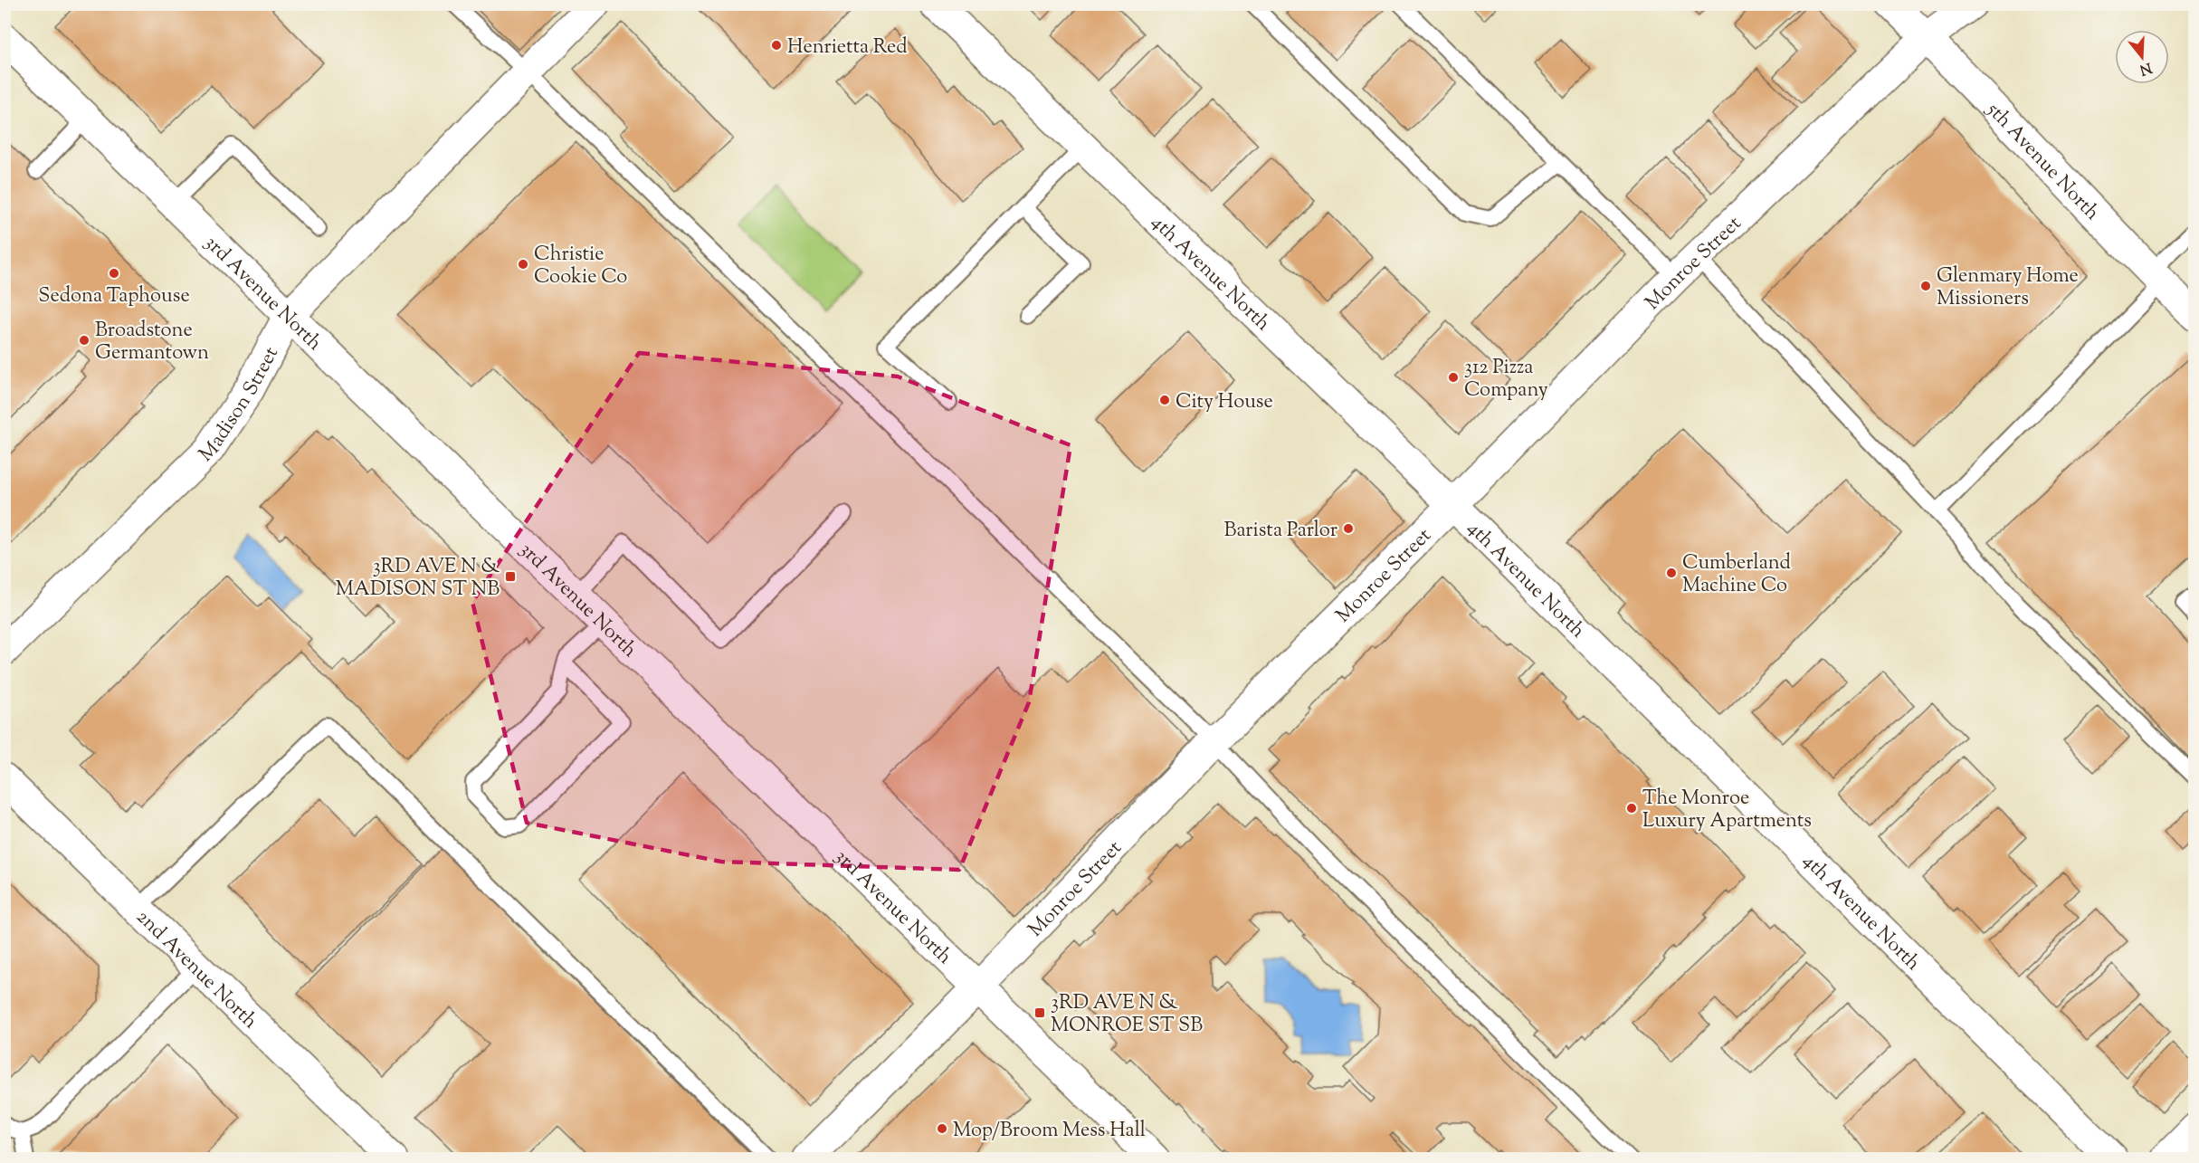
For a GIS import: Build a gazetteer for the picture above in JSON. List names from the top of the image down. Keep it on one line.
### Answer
{"streets":{"street":["5th Avenue North","Monroe Street","4th Avenue North","3rd Avenue North","Madison Street","2nd Avenue North"]},"crossings":[["5th Avenue North","Monroe Street"],["Monroe Street","4th Avenue North"],["Monroe Street","3rd Avenue North"],["3rd Avenue North","Madison Street"]],"places":{"other":["Henrietta Red","Christie Cookie Co","Sedona Taphouse","Glenmary Home Missioners","Broadstone Germantown","312 Pizza Company","City House","Barista Parlor","Cumberland Machine Co","The Monroe Luxury Apartments","Mop/Broom Mess Hall"],"transit":["3RD AVE N & MADISON ST NB","3RD AVE N & MONROE ST SB"]},"north":"bottom"}
